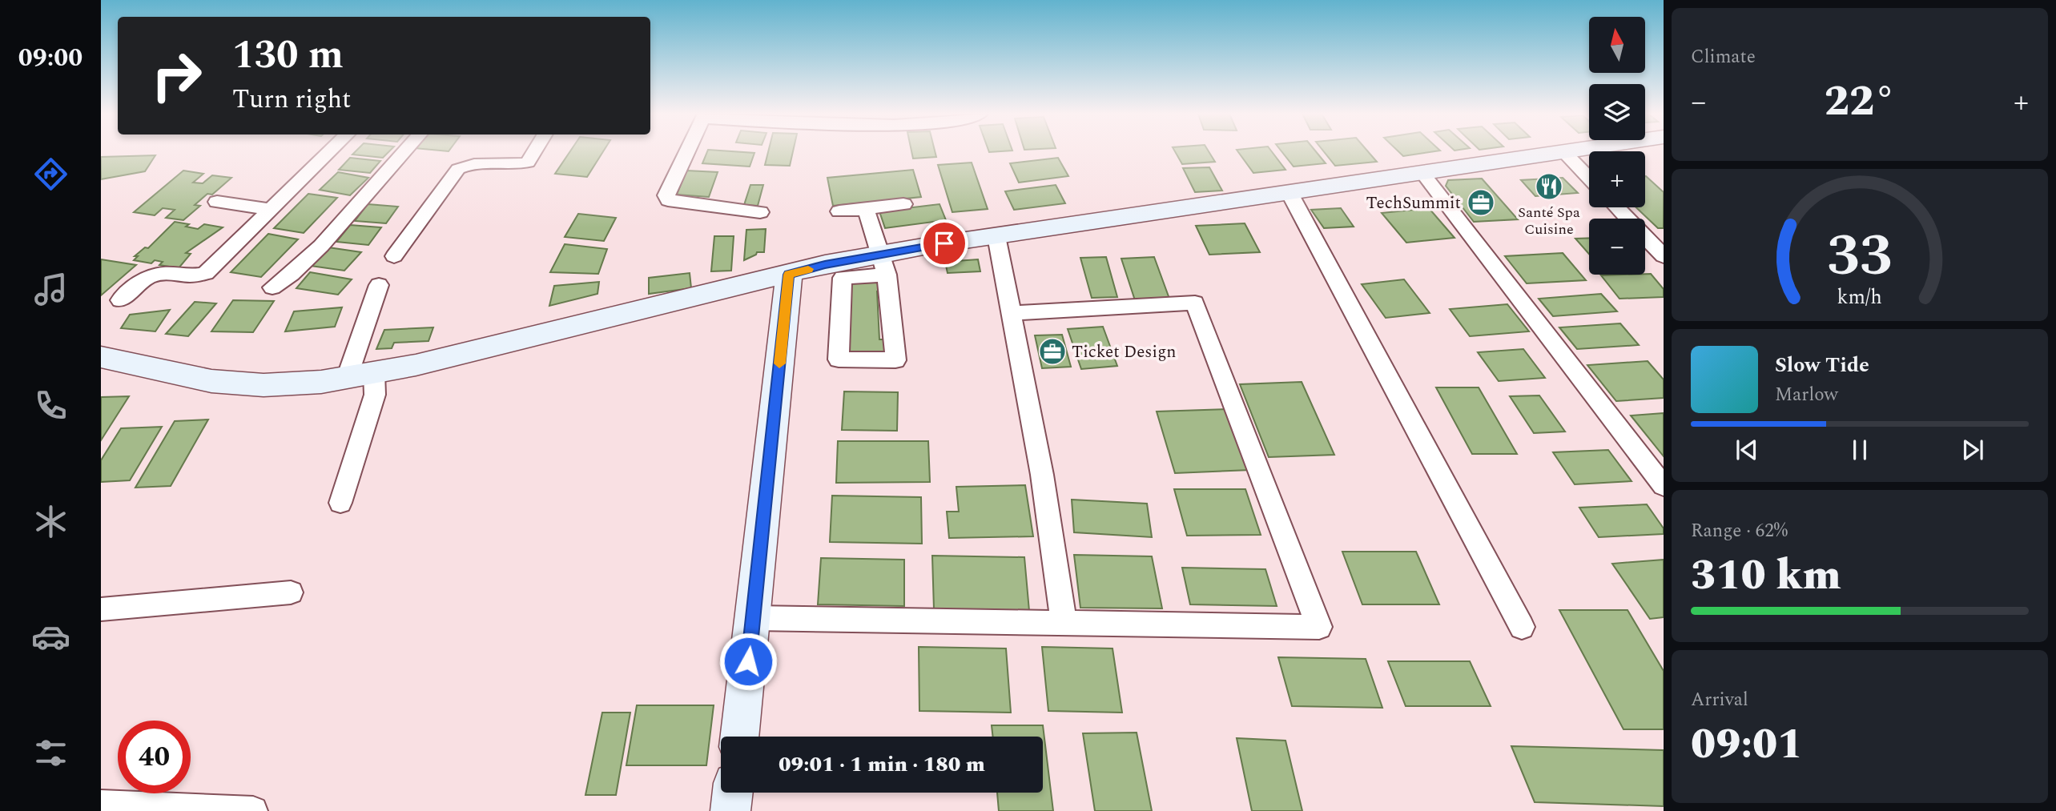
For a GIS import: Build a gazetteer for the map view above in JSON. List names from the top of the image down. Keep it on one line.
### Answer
{"places":{"restaurant":["Santé Spa Cuisine"],"office":["TechSummit","Ticket Design"]},"north":"top","page":{"tabs":"09:00","tile":["Climate",["Range · 62%","310 km"],["Arrival","09:01"]],"map_buttons":["+","−"],"turn":["130 m","Turn right"],"heat":["−","22°","+"],"song":["Slow Tide","Marlow"],"limit":"40","trip":"09:01 · 1 min · 180 m","gauge":["33","km/h"]}}
